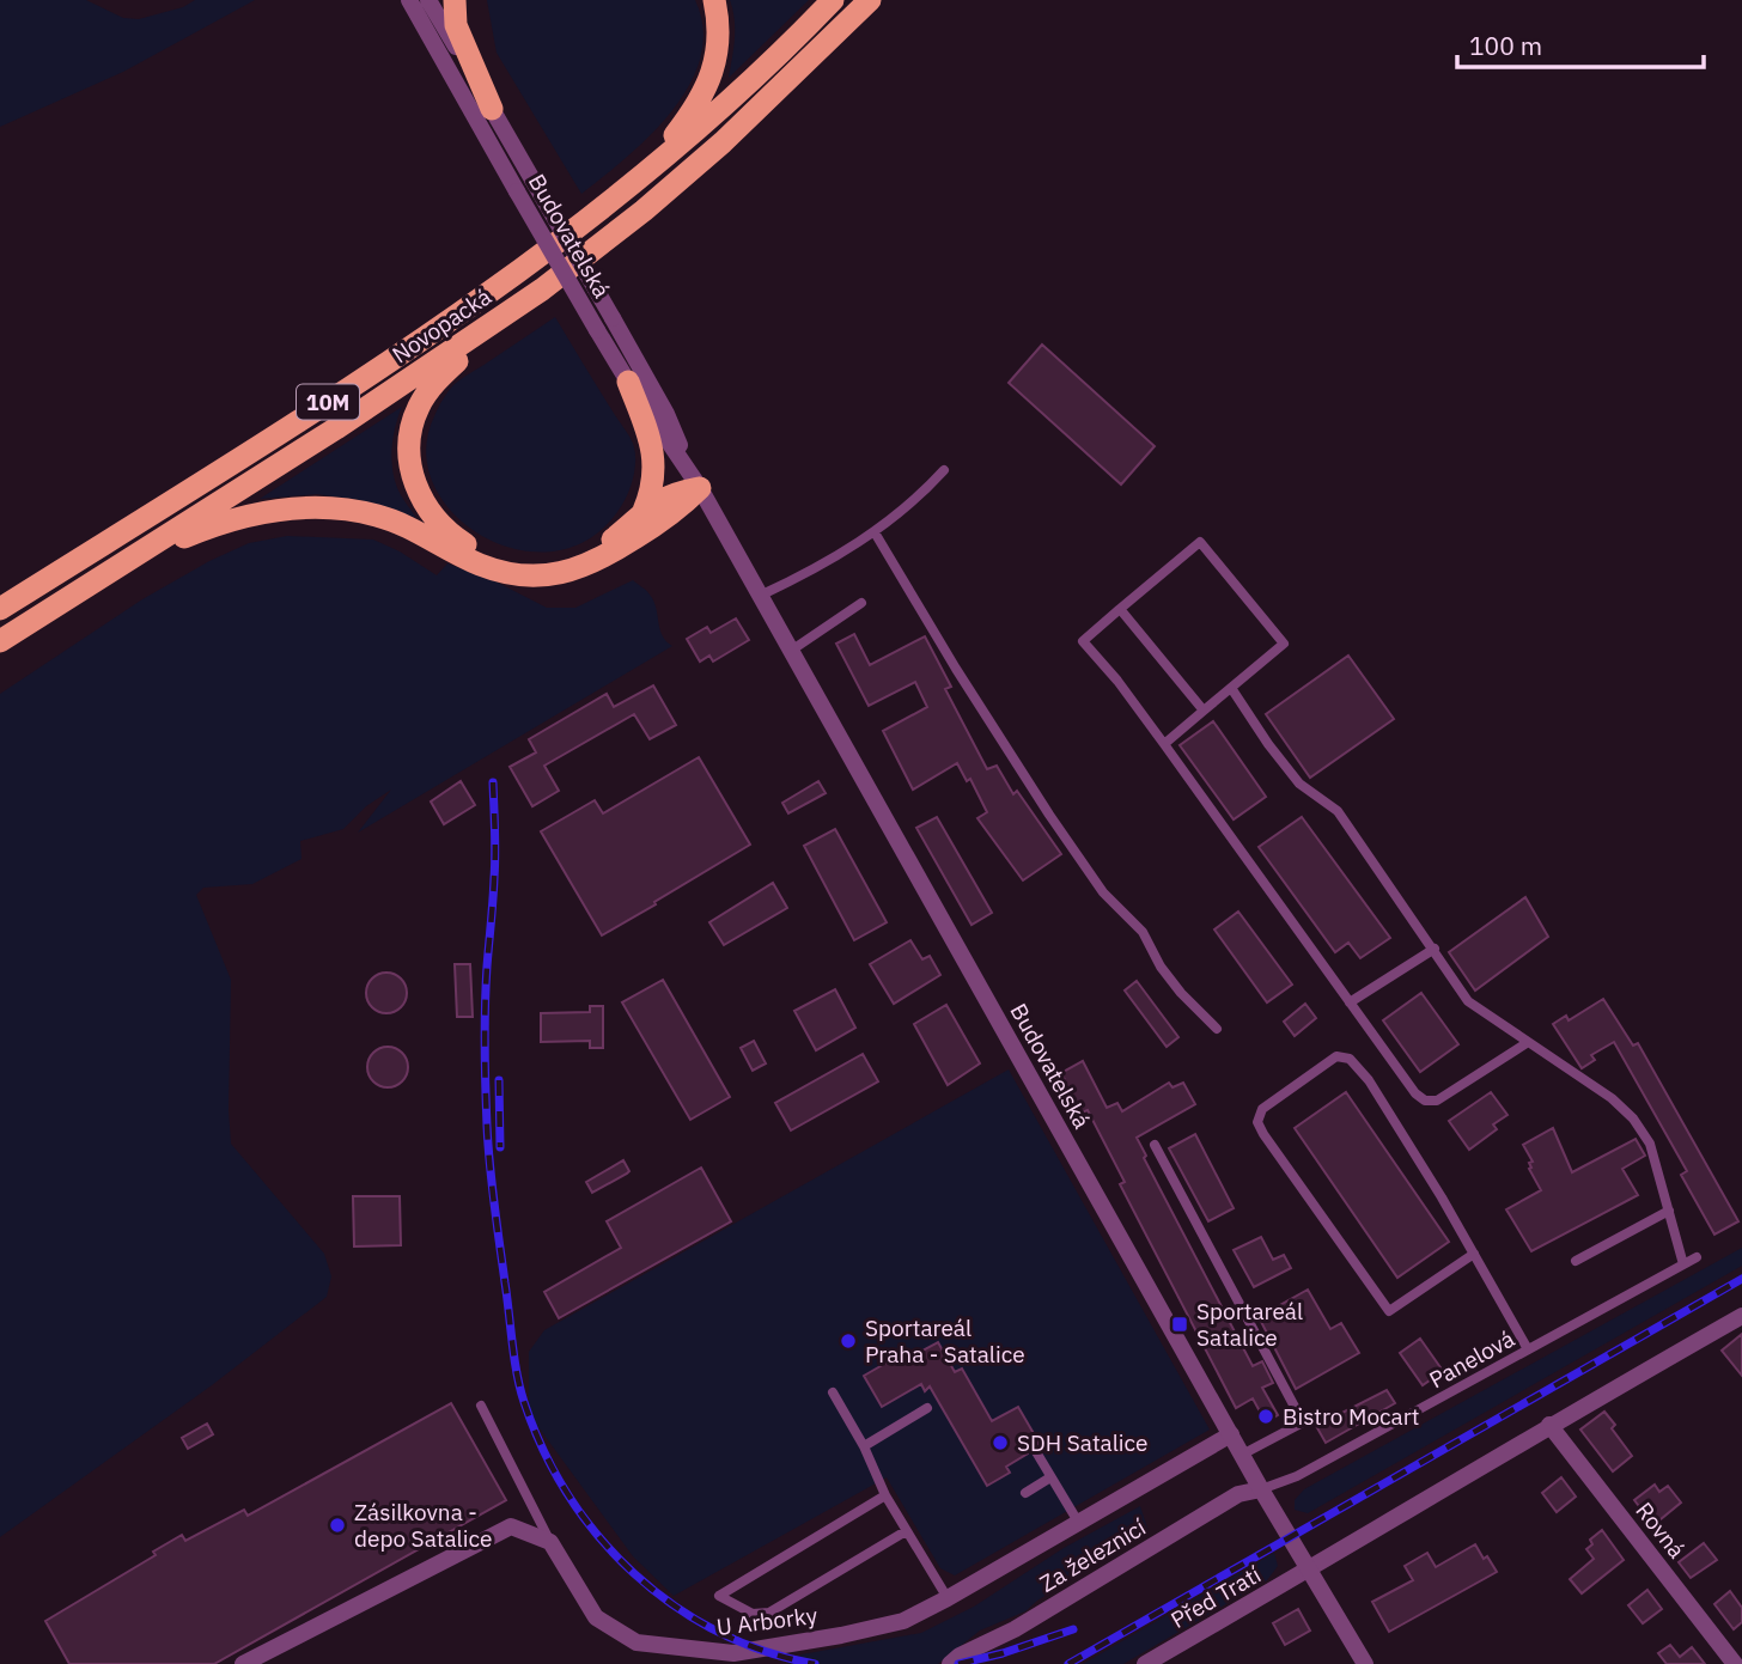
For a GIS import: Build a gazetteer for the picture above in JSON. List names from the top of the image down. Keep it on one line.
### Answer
{"streets":{"highway":["Novopacká","10M"],"street":["Budovatelská","Rovná","Za železnicí","Před Tratí","U Arborky"],"lane":["Panelová"]},"crossings":[["Budovatelská","Panelová"],["Budovatelská","Za železnicí"],["Budovatelská","Před Tratí"],["Budovatelská","U Arborky"],["Panelová","Za železnicí"]],"places":{"transit":["Sportareál Satalice"],"other":["Sportareál Praha - Satalice","Bistro Mocart","SDH Satalice","Zásilkovna - depo Satalice"]},"scale_bar":"100 m"}
